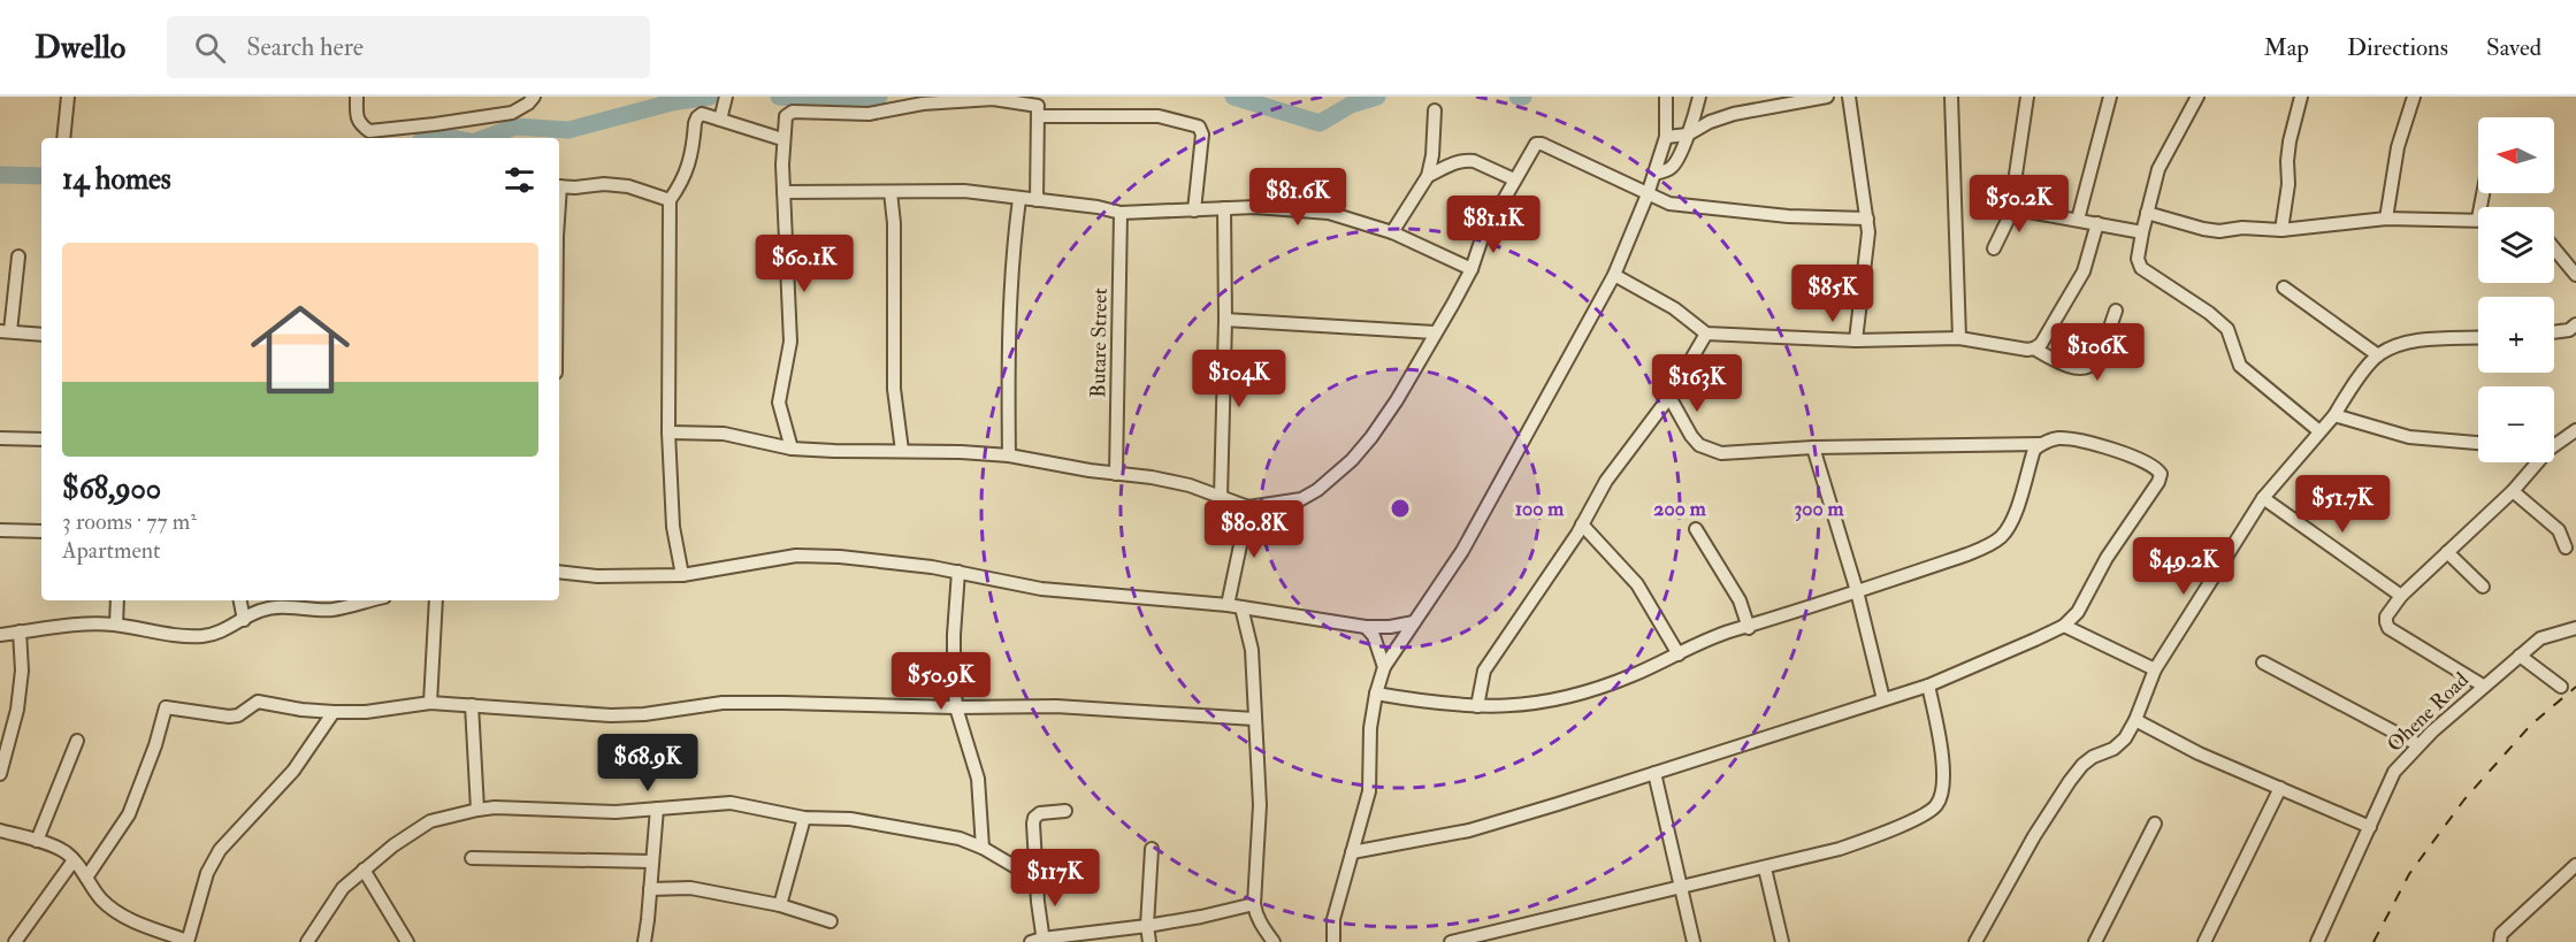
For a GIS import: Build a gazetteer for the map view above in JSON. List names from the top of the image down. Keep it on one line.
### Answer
{"streets":{"street":["Butare Street","Ohene Road"]},"north":"left","page":{"header":"Dwello","search":"Search here","nav":["Map","Directions","Saved"],"map_buttons":["+","−"],"heading":"14 homes","price":["$81.6K","$50.2K","$81.1K","$60.1K","$85K","$106K","$104K","$163K","$51.7K","$80.8K","$49.2K","$50.9K","$68.9K","$117K"],"list":[{"name":"$68,900","note":"3 rooms · 77 m² · Apartment"}]},"rings":["100 m","200 m","300 m"]}
